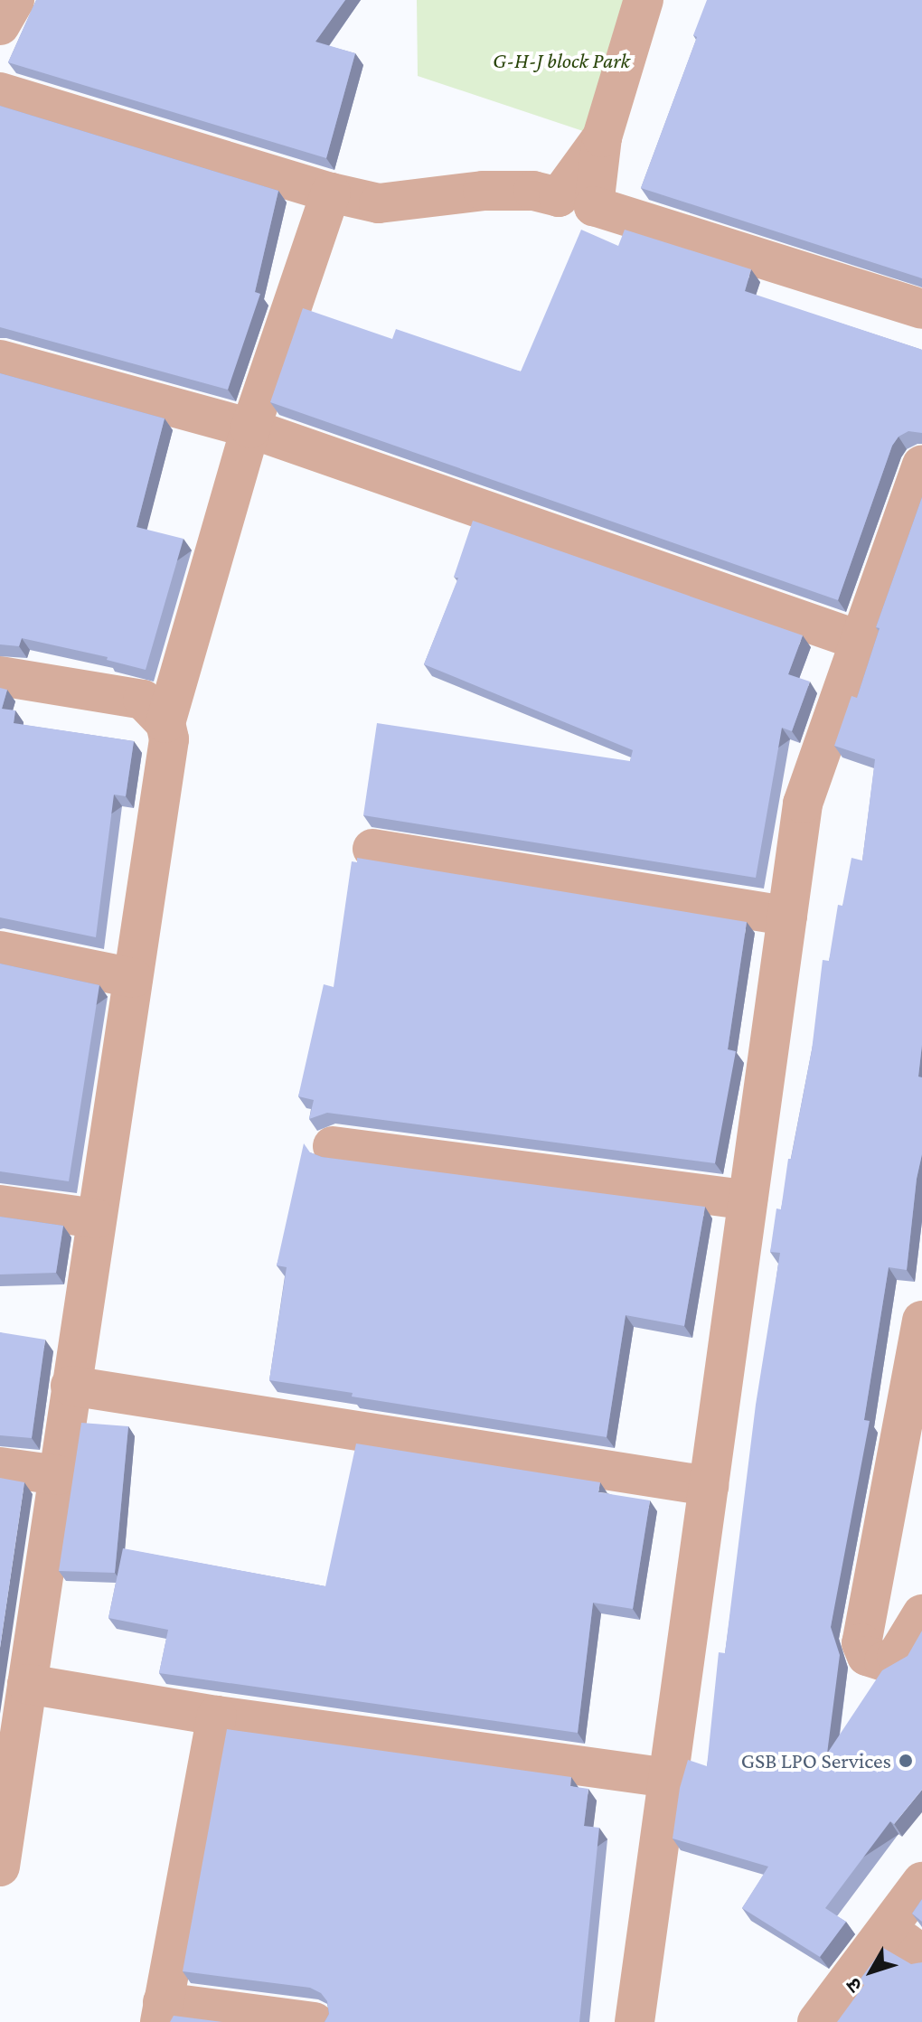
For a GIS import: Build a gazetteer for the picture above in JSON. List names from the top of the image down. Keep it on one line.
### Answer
{"parks":["G-H-J block Park"],"places":["GSB LPO Services"],"north":"bottom left"}
